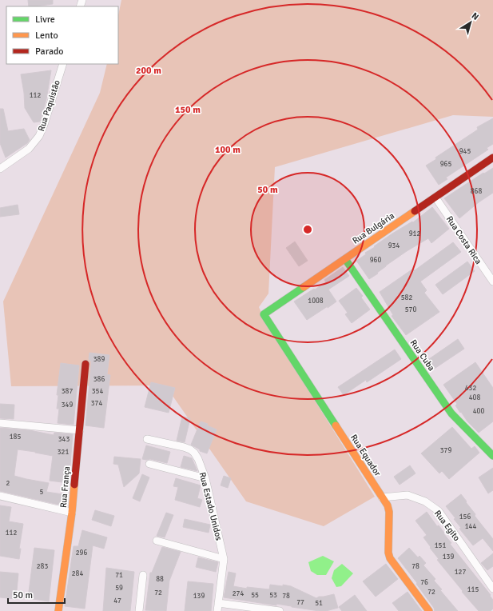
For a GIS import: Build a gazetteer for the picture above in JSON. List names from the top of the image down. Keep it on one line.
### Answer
{"streets":{"street":["Rua Paquistão","Rua Bulgária","Rua Costa Rica","Rua Cuba","Rua Equador","Rua França","Rua Estado Unidos","Rua Egito"]},"crossings":[["Rua Bulgária","Rua Costa Rica"],["Rua Bulgária","Rua Cuba"],["Rua Bulgária","Rua Equador"],["Rua Equador","Rua Egito"]],"house_numbers":["112","945","965","868","912","934","960","582","1008","570","389","386","432","387","354","408","374","349","400","185","343","379","321","2","5","156","144","112","151","296","139","283","78","127","284","71","88","76","59","115","72","72","274","55","53","139","78","47","77","51"],"legend":["Livre","Lento","Parado"],"scale_bar":"50 m","north":"top right","rings":["200 m","150 m","100 m","50 m"]}
